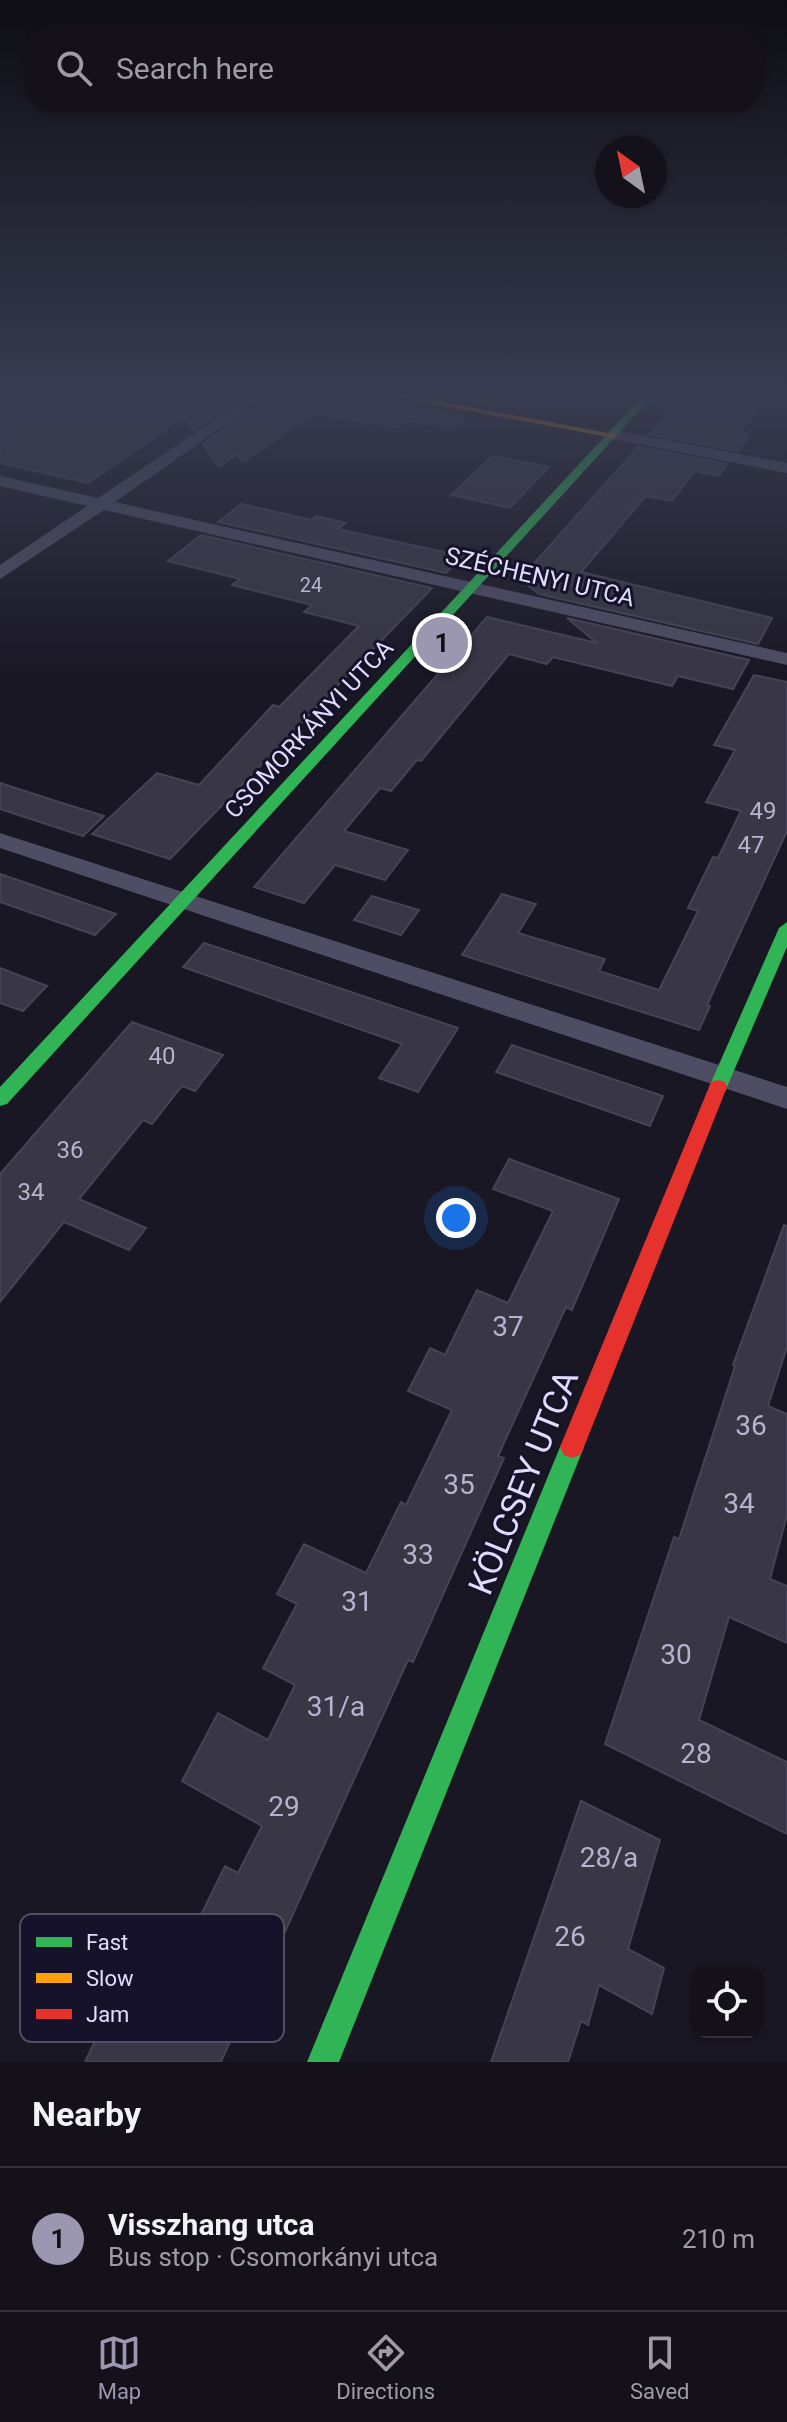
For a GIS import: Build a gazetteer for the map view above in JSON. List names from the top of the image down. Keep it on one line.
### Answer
{"streets":{"street":["SZÉCHENYI UTCA","CSOMORKÁNYI UTCA","KÖLCSEY UTCA"]},"crossings":[["SZÉCHENYI UTCA","CSOMORKÁNYI UTCA"]],"house_numbers":["24","49","47","40","36","34","37","36","35","34","33","31","30","31/a","28","29","28/a","26"],"legend":["Fast","Slow","Jam"],"north":"top left","page":{"search":"Search here","pins":"1","heading":"Nearby","list":[{"mark":"1","name":"Visszhang utca","note":"Bus stop · Csomorkányi utca","value":"210 m"}],"nav":["Map","Directions","Saved"]}}
